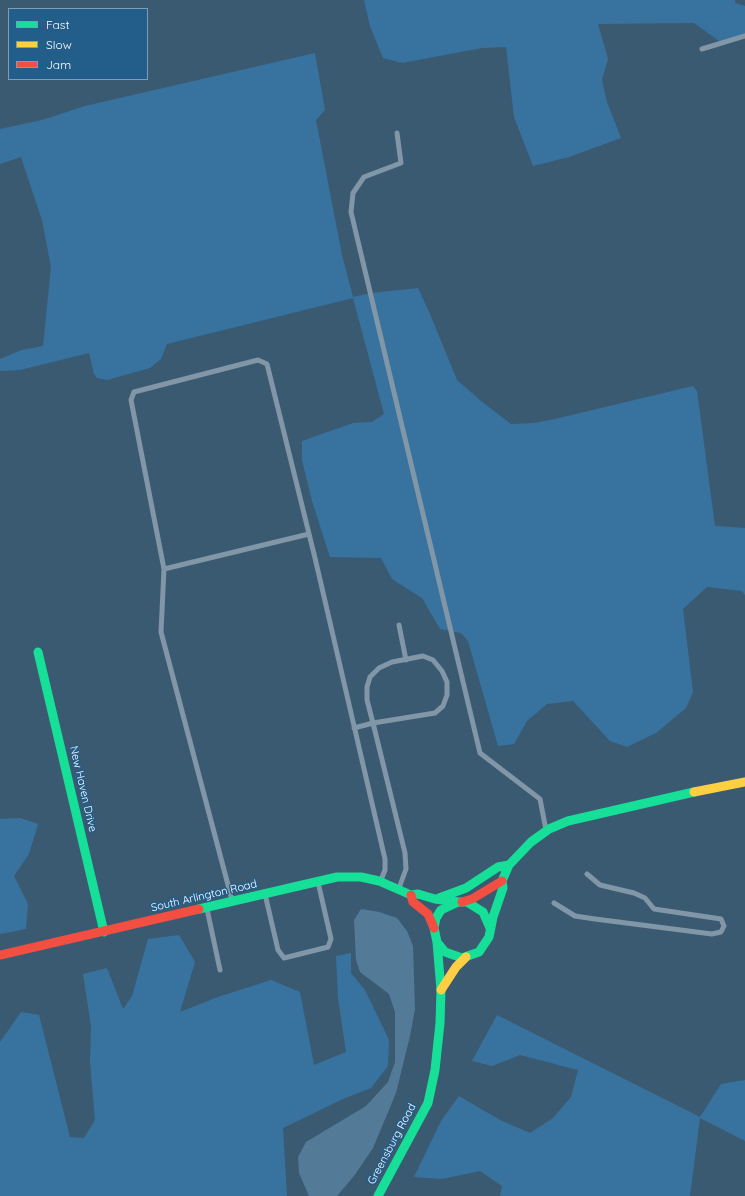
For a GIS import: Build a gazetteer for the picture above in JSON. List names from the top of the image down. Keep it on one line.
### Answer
{"streets":{"main road":["New Haven Drive","South Arlington Road","Greensburg Road"]},"crossings":[["New Haven Drive","South Arlington Road"],["South Arlington Road","Greensburg Road"]],"legend":["Fast","Slow","Jam"]}
